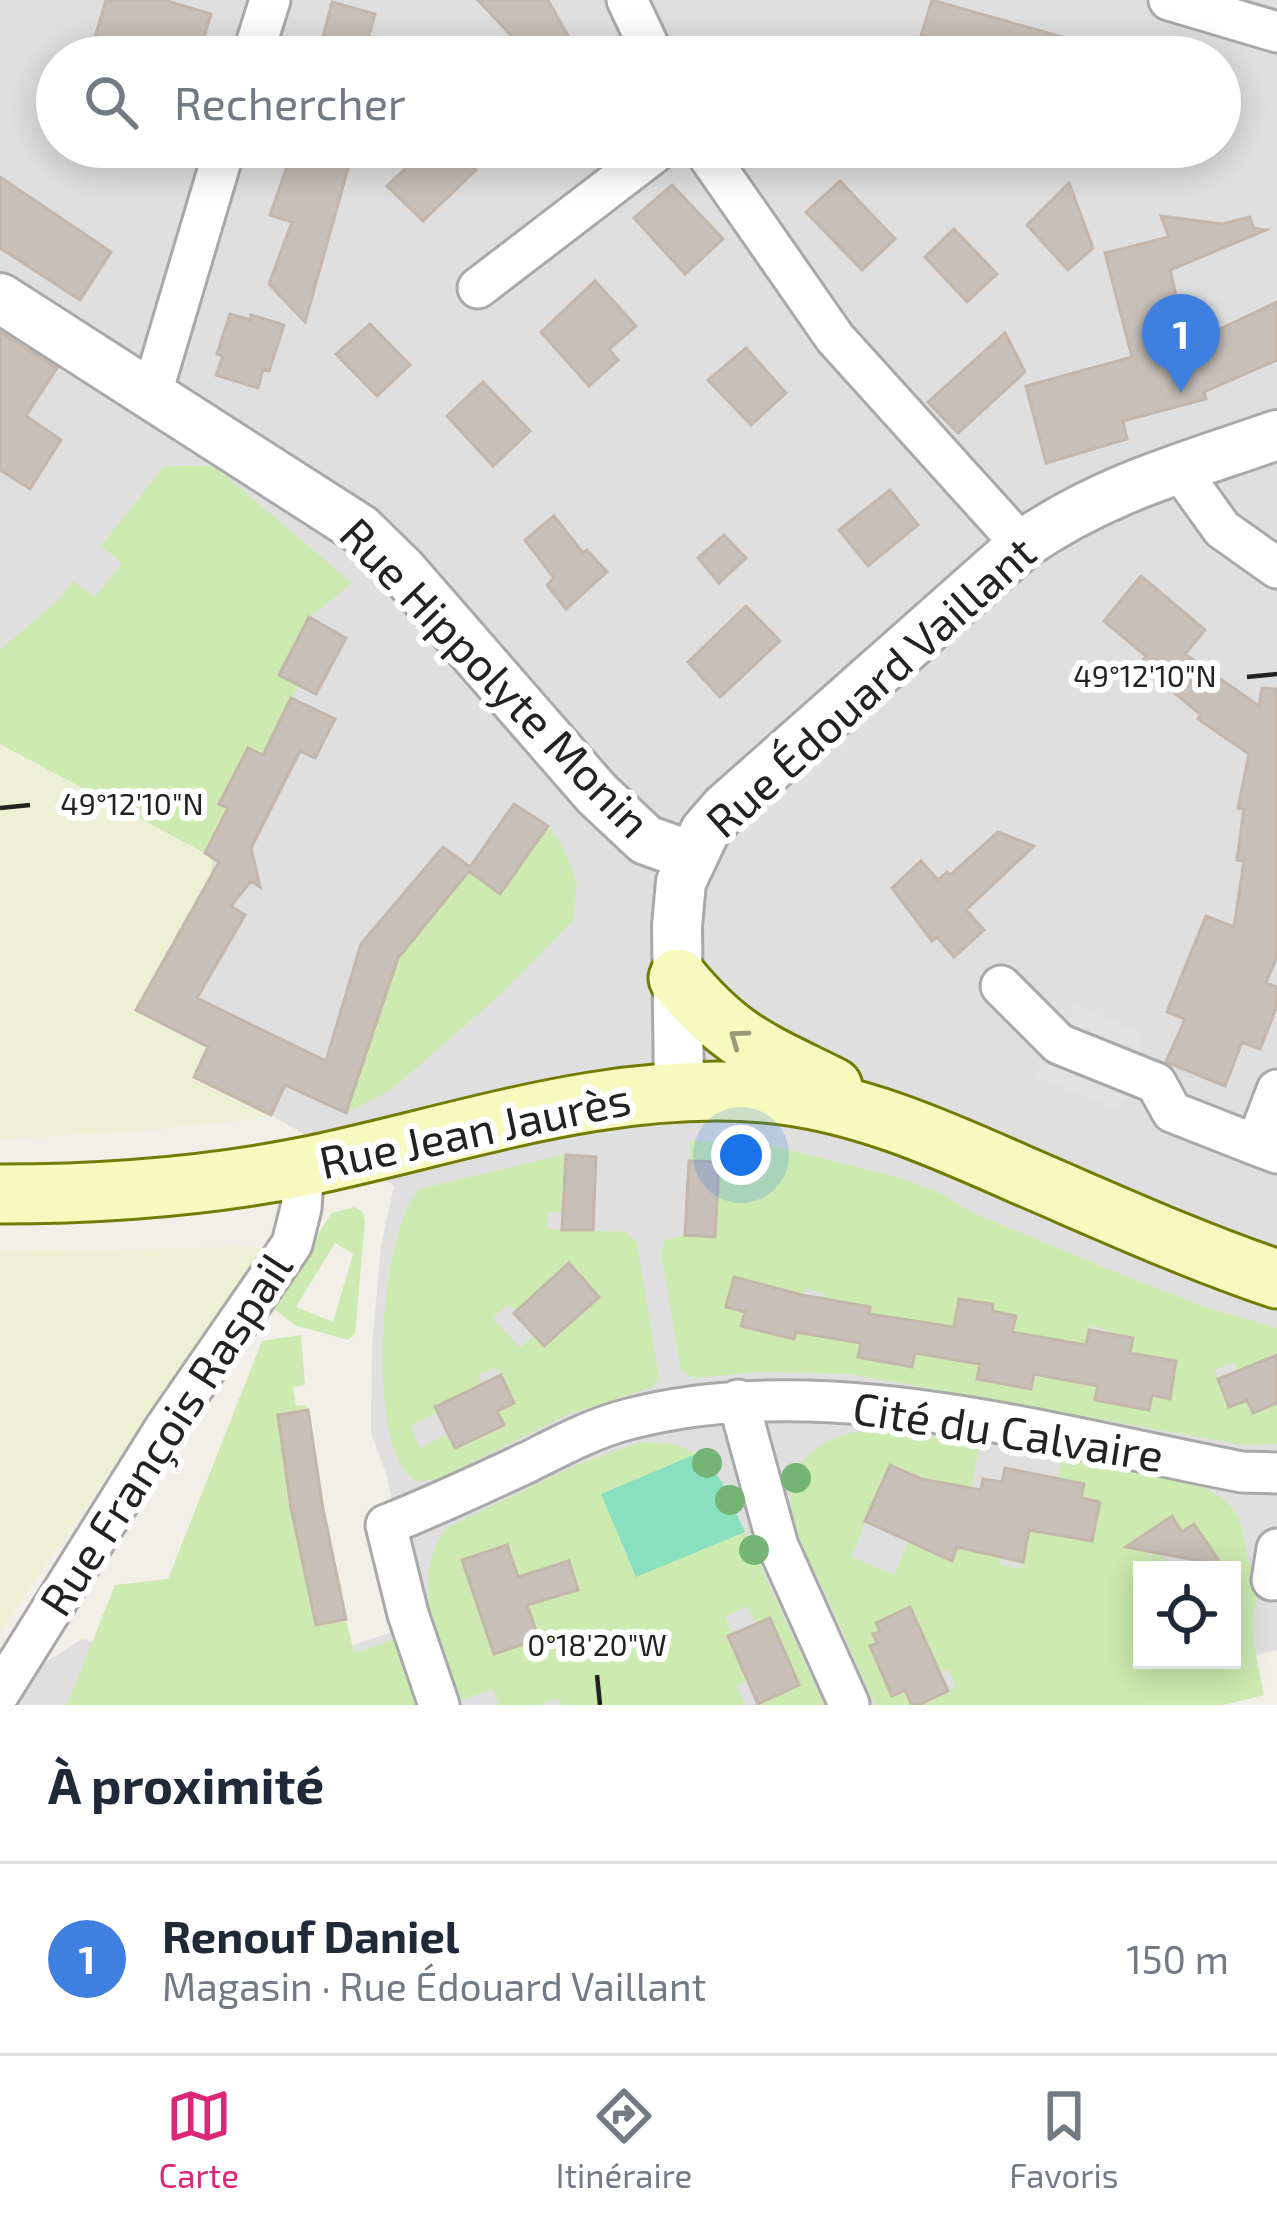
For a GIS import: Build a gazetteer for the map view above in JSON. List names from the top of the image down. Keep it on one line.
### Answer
{"streets":{"main road":["Rue Jean Jaurès"],"street":["Rue Hippolyte Monin","Rue Édouard Vaillant","Cité du Calvaire","Rue François Raspail"]},"crossings":[["Rue Hippolyte Monin","Rue Édouard Vaillant"],["Rue Édouard Vaillant","Rue Jean Jaurès"],["Rue Jean Jaurès","Rue François Raspail"]],"page":{"search":"Rechercher","pins":"1","heading":"À proximité","list":[{"mark":"1","name":"Renouf Daniel","note":"Magasin · Rue Édouard Vaillant","value":"150 m"}],"nav":["Carte","Itinéraire","Favoris"]},"coordinates":["49°12'10\"N","0°18'20\"W"]}
